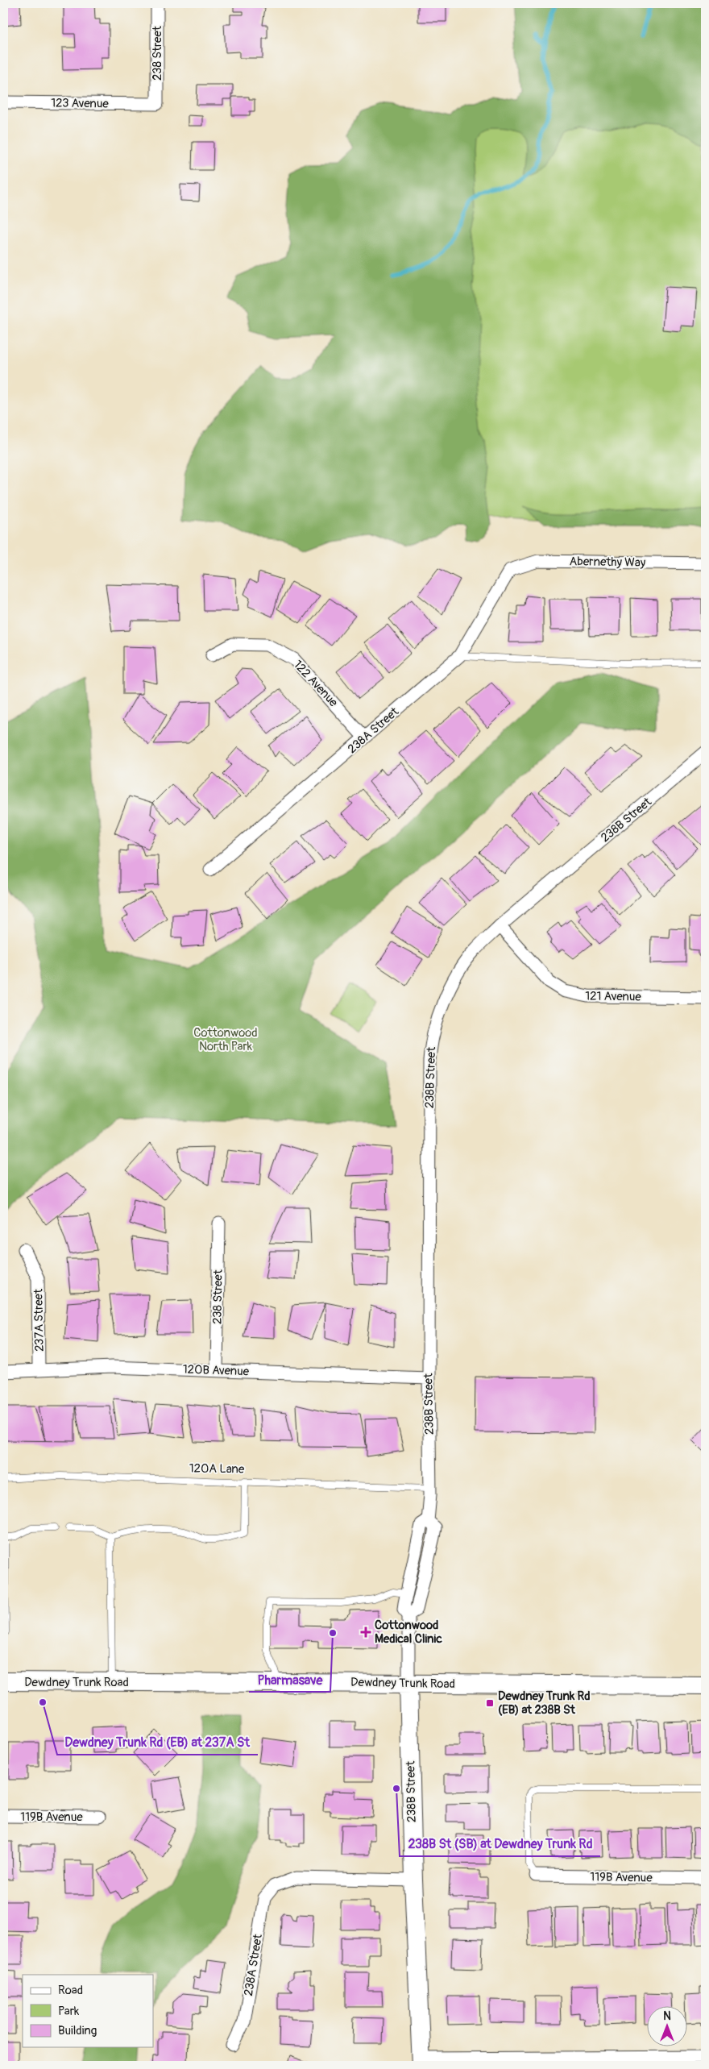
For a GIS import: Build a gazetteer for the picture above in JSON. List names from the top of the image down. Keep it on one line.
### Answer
{"streets":{"main road":["238B Street","Dewdney Trunk Road"],"street":["238 Street","123 Avenue","Abernethy Way","122 Avenue","238A Street","121 Avenue","237A Street","120B Avenue","119B Avenue"],"lane":["120A Lane"]},"crossings":[["238 Street","123 Avenue"],["238 Street","120B Avenue"],["Abernethy Way","238A Street"],["122 Avenue","238A Street"],["238A Street","238B Street"],["238B Street","121 Avenue"],["238B Street","120B Avenue"],["238B Street","120A Lane"],["238B Street","Dewdney Trunk Road"],["237A Street","120B Avenue"]],"parks":["Cottonwood North Park"],"places":{"health":["Cottonwood Medical Clinic"],"other":["Pharmasave","Dewdney Trunk Rd (EB) at 237A St","238B St (SB) at Dewdney Trunk Rd"],"transit":["Dewdney Trunk Rd (EB) at 238B St"]},"legend":["Road","Park","Building"],"north":"top"}
